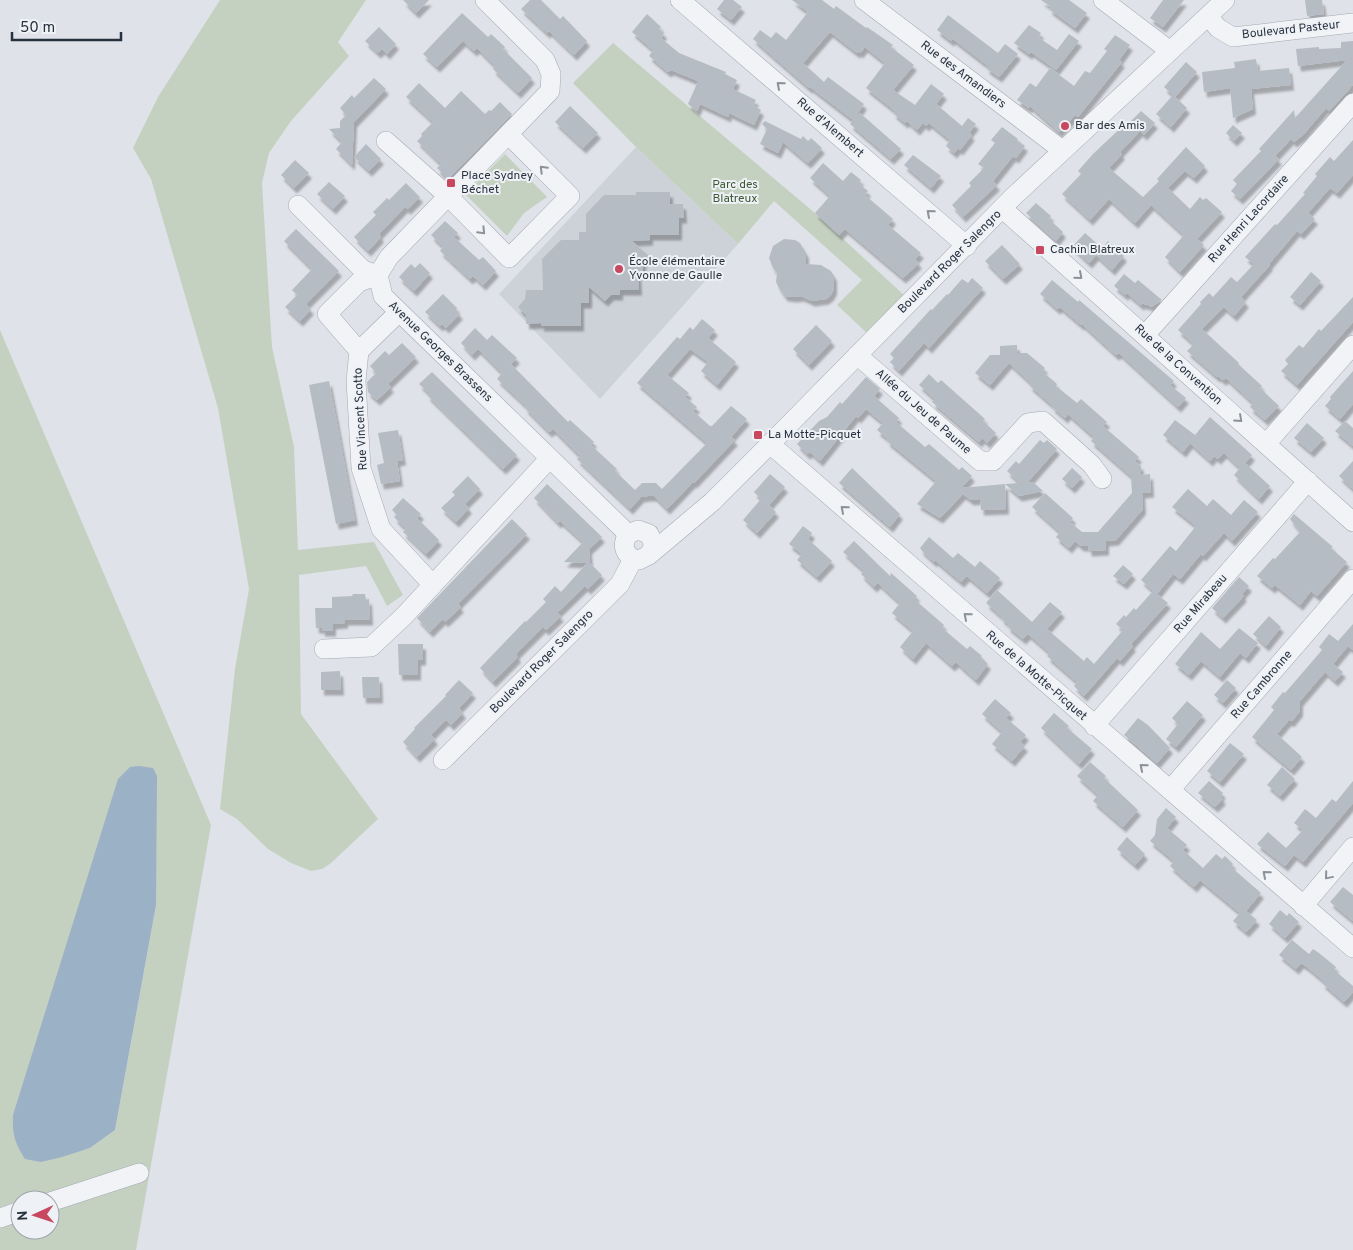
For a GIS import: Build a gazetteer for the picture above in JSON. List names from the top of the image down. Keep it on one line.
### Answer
{"streets":{"street":["Boulevard Pasteur","Rue des Amandiers","Rue d'Alembert","Rue Henri Lacordaire","Boulevard Roger Salengro","Avenue Georges Brassens","Rue de la Convention","Allée du Jeu de Paume","Rue Vincent Scotto","Rue Mirabeau","Rue de la Motte-Picquet","Rue Cambronne"]},"crossings":[["Boulevard Pasteur","Boulevard Roger Salengro"],["Rue des Amandiers","Boulevard Roger Salengro"],["Rue d'Alembert","Boulevard Roger Salengro"],["Rue Henri Lacordaire","Rue de la Convention"],["Boulevard Roger Salengro","Rue de la Convention"],["Boulevard Roger Salengro","Allée du Jeu de Paume"],["Boulevard Roger Salengro","Rue de la Motte-Picquet"],["Avenue Georges Brassens","Rue Vincent Scotto"],["Rue de la Convention","Rue Mirabeau"],["Rue Mirabeau","Rue de la Motte-Picquet"],["Rue de la Motte-Picquet","Rue Cambronne"]],"one_way":["Rue d'Alembert","Rue de la Convention","Rue de la Motte-Picquet"],"parks":["Parc des Blatreux"],"places":{"other":["Bar des Amis","École élémentaire Yvonne de Gaulle"],"transit":["Place Sydney Béchet","Cachin Blatreux","La Motte-Picquet"]},"scale_bar":"50 m","north":"left"}
